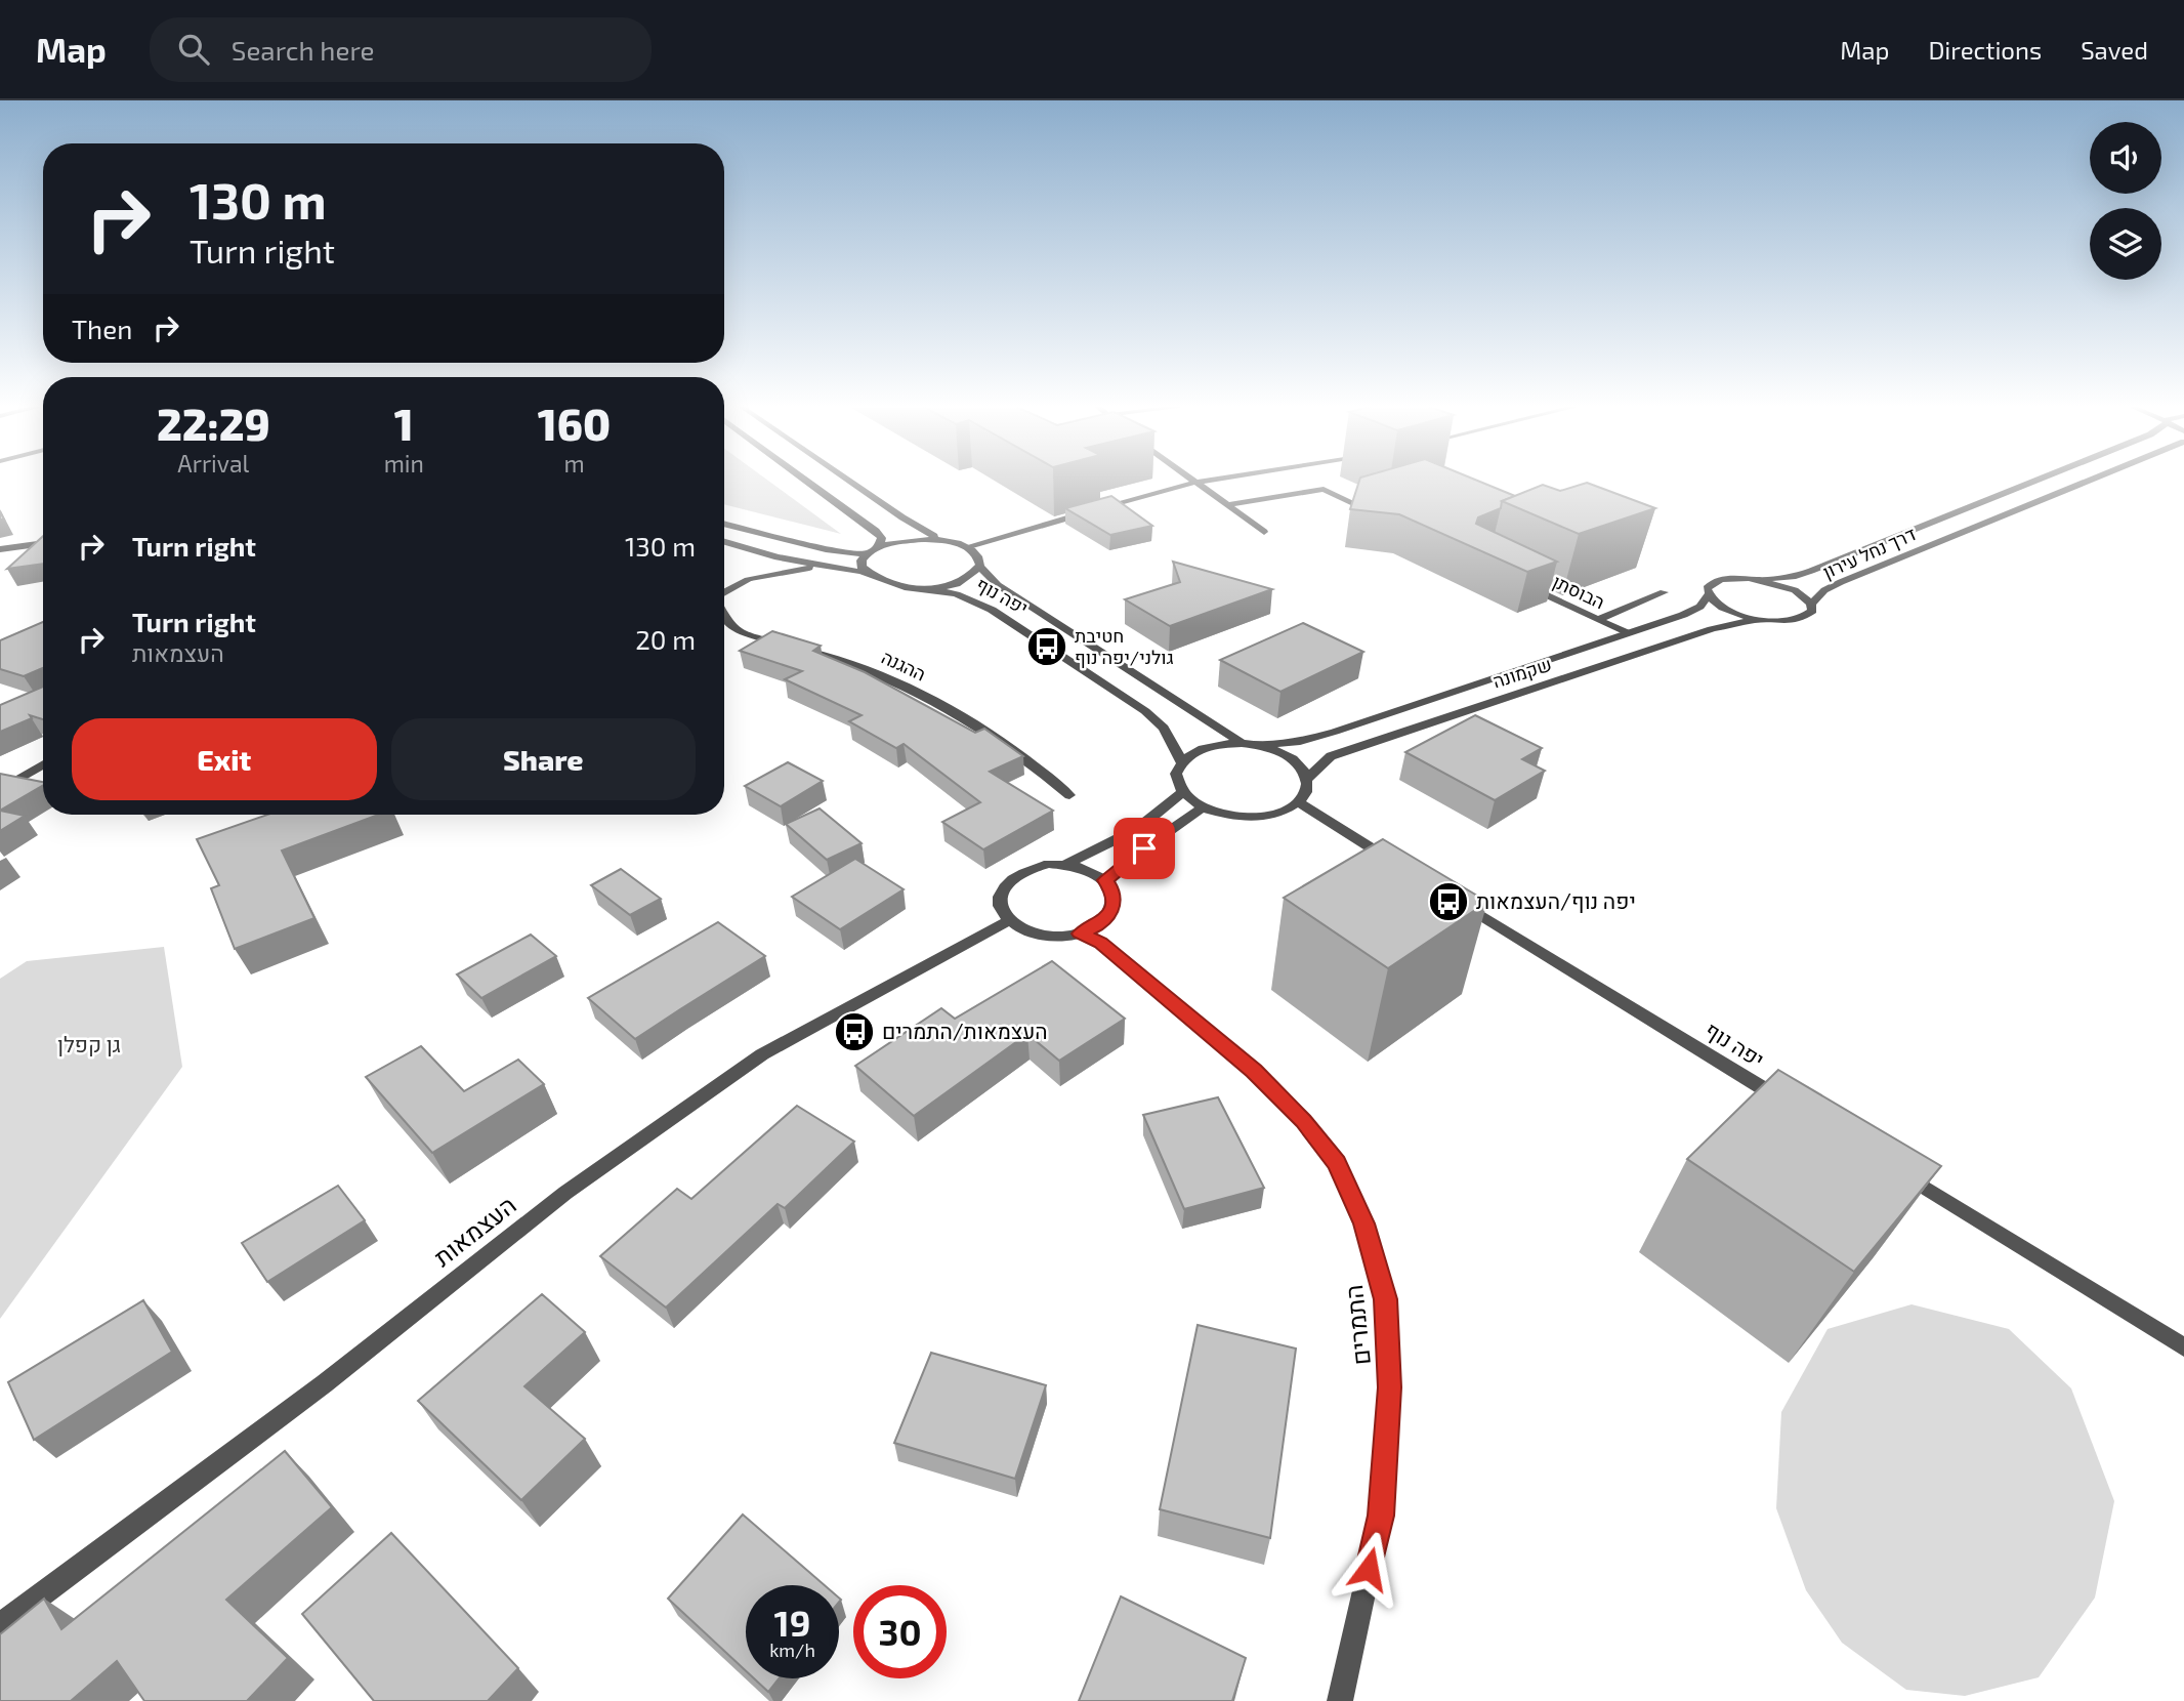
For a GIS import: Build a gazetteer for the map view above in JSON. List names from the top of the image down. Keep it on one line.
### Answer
{"streets":{"street":["דרך נחל עירון","הבוסתן","יפה נוף","ההגנה","שקמונה","העצמאות","התמרים"]},"crossings":[["דרך נחל עירון","שקמונה"],["הבוסתן","שקמונה"],["יפה נוף","שקמונה"],["העצמאות","התמרים"]],"parks":["גן קפלן"],"places":{"bus stop":["חטיבת גולני/יפה נוף","יפה נוף/העצמאות","העצמאות/התמרים"]},"page":{"header":"Map","search":"Search here","nav":["Map","Directions","Saved"],"turn":["130 m","Turn right"],"then":"Then","eta":["22:29","Arrival","1","min","160","m"],"list":[{"name":"Turn right","value":"130 m"},{"name":"Turn right","note":"העצמאות","value":"20 m"}],"buttons":["Exit","Share"],"speed":"19 km/h","limit":"30"}}
